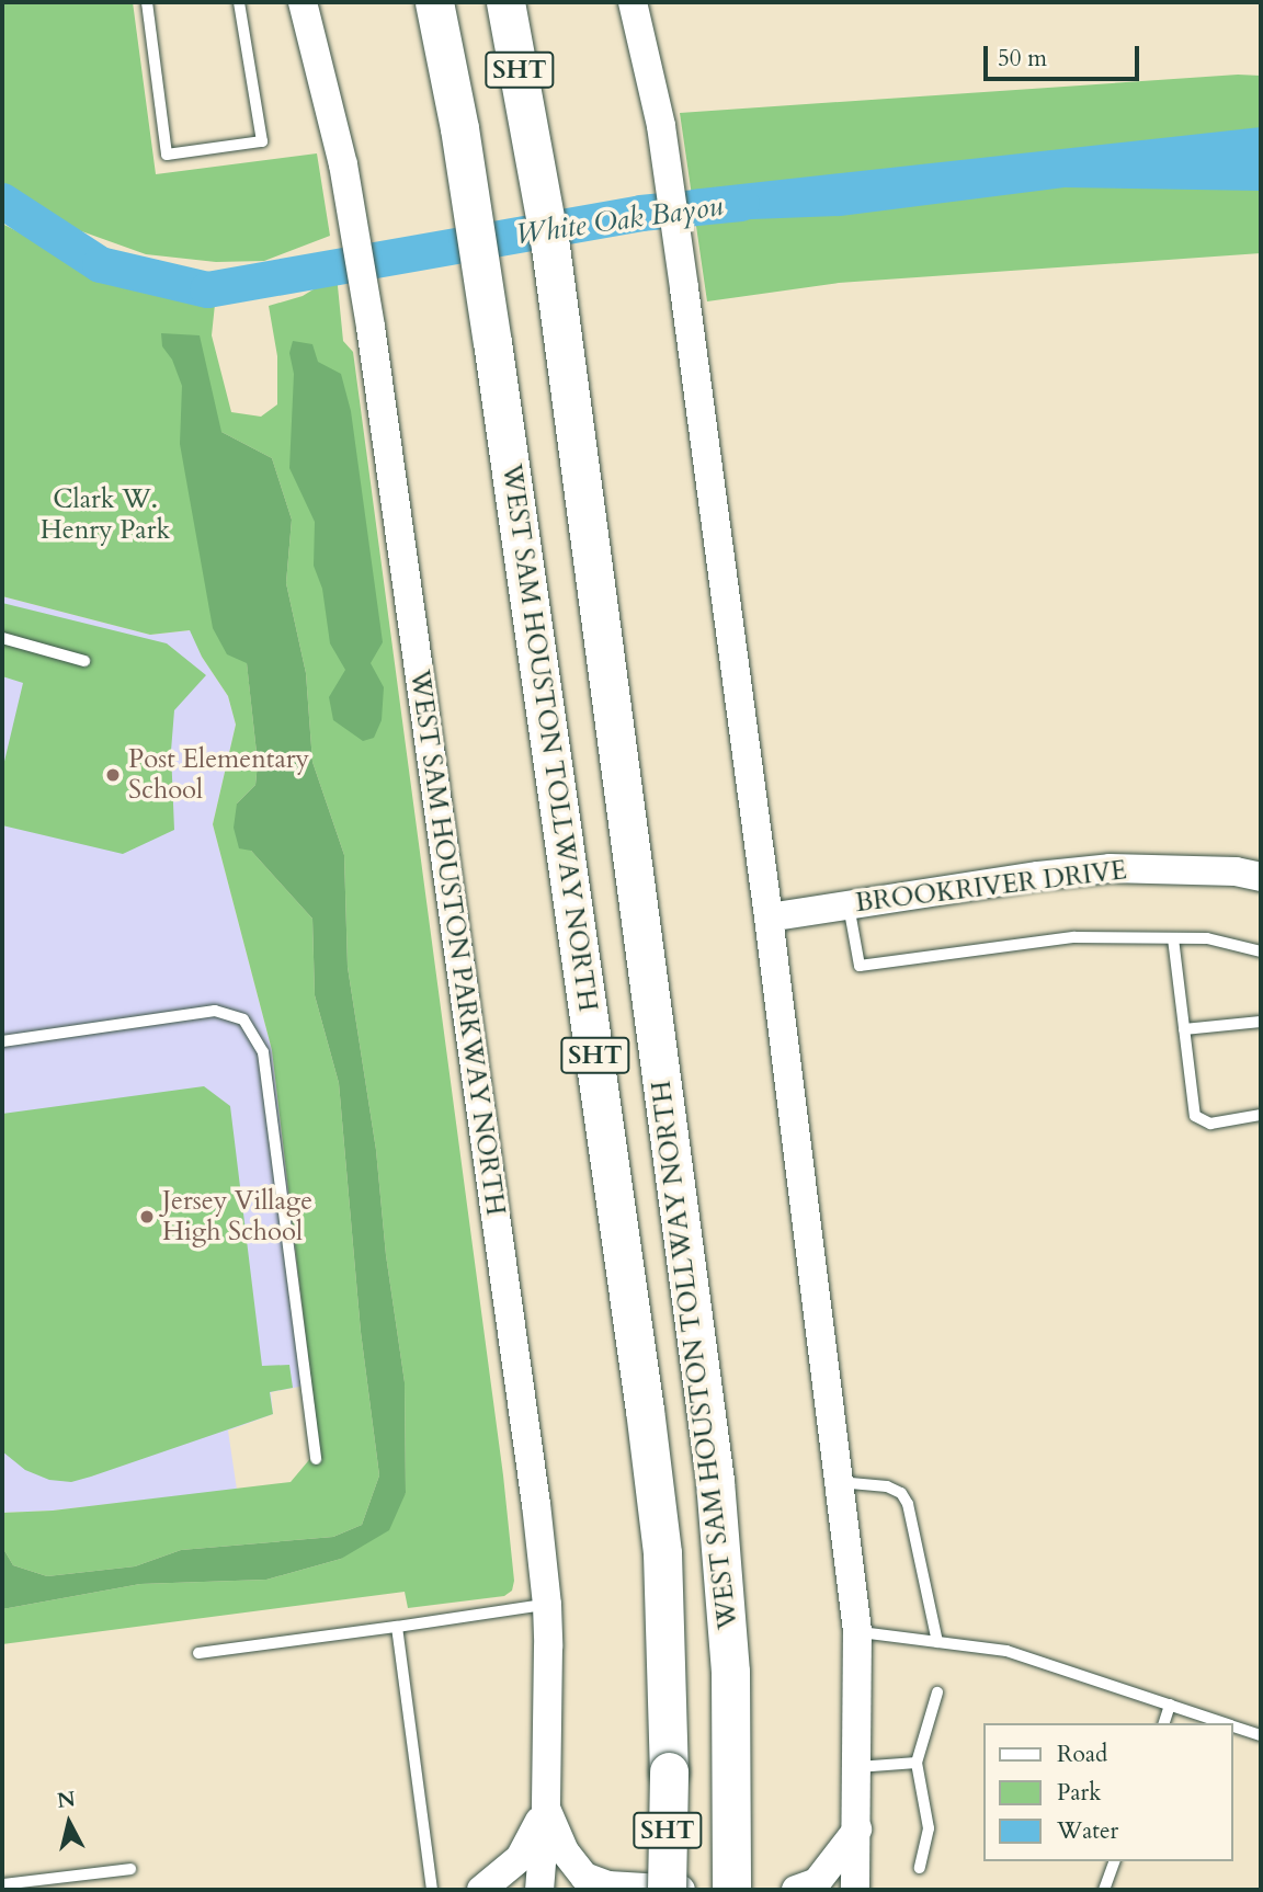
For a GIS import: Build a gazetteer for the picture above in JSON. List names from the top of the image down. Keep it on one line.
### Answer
{"streets":{"highway":["SHT","WEST SAM HOUSTON TOLLWAY NORTH"],"main road":["BROOKRIVER DRIVE","WEST SAM HOUSTON PARKWAY NORTH"]},"water":["White Oak Bayou"],"parks":["Clark W. Henry Park"],"places":["Post Elementary School","Jersey Village High School"],"legend":["Road","Park","Water"],"scale_bar":"50 m","north":"top"}
